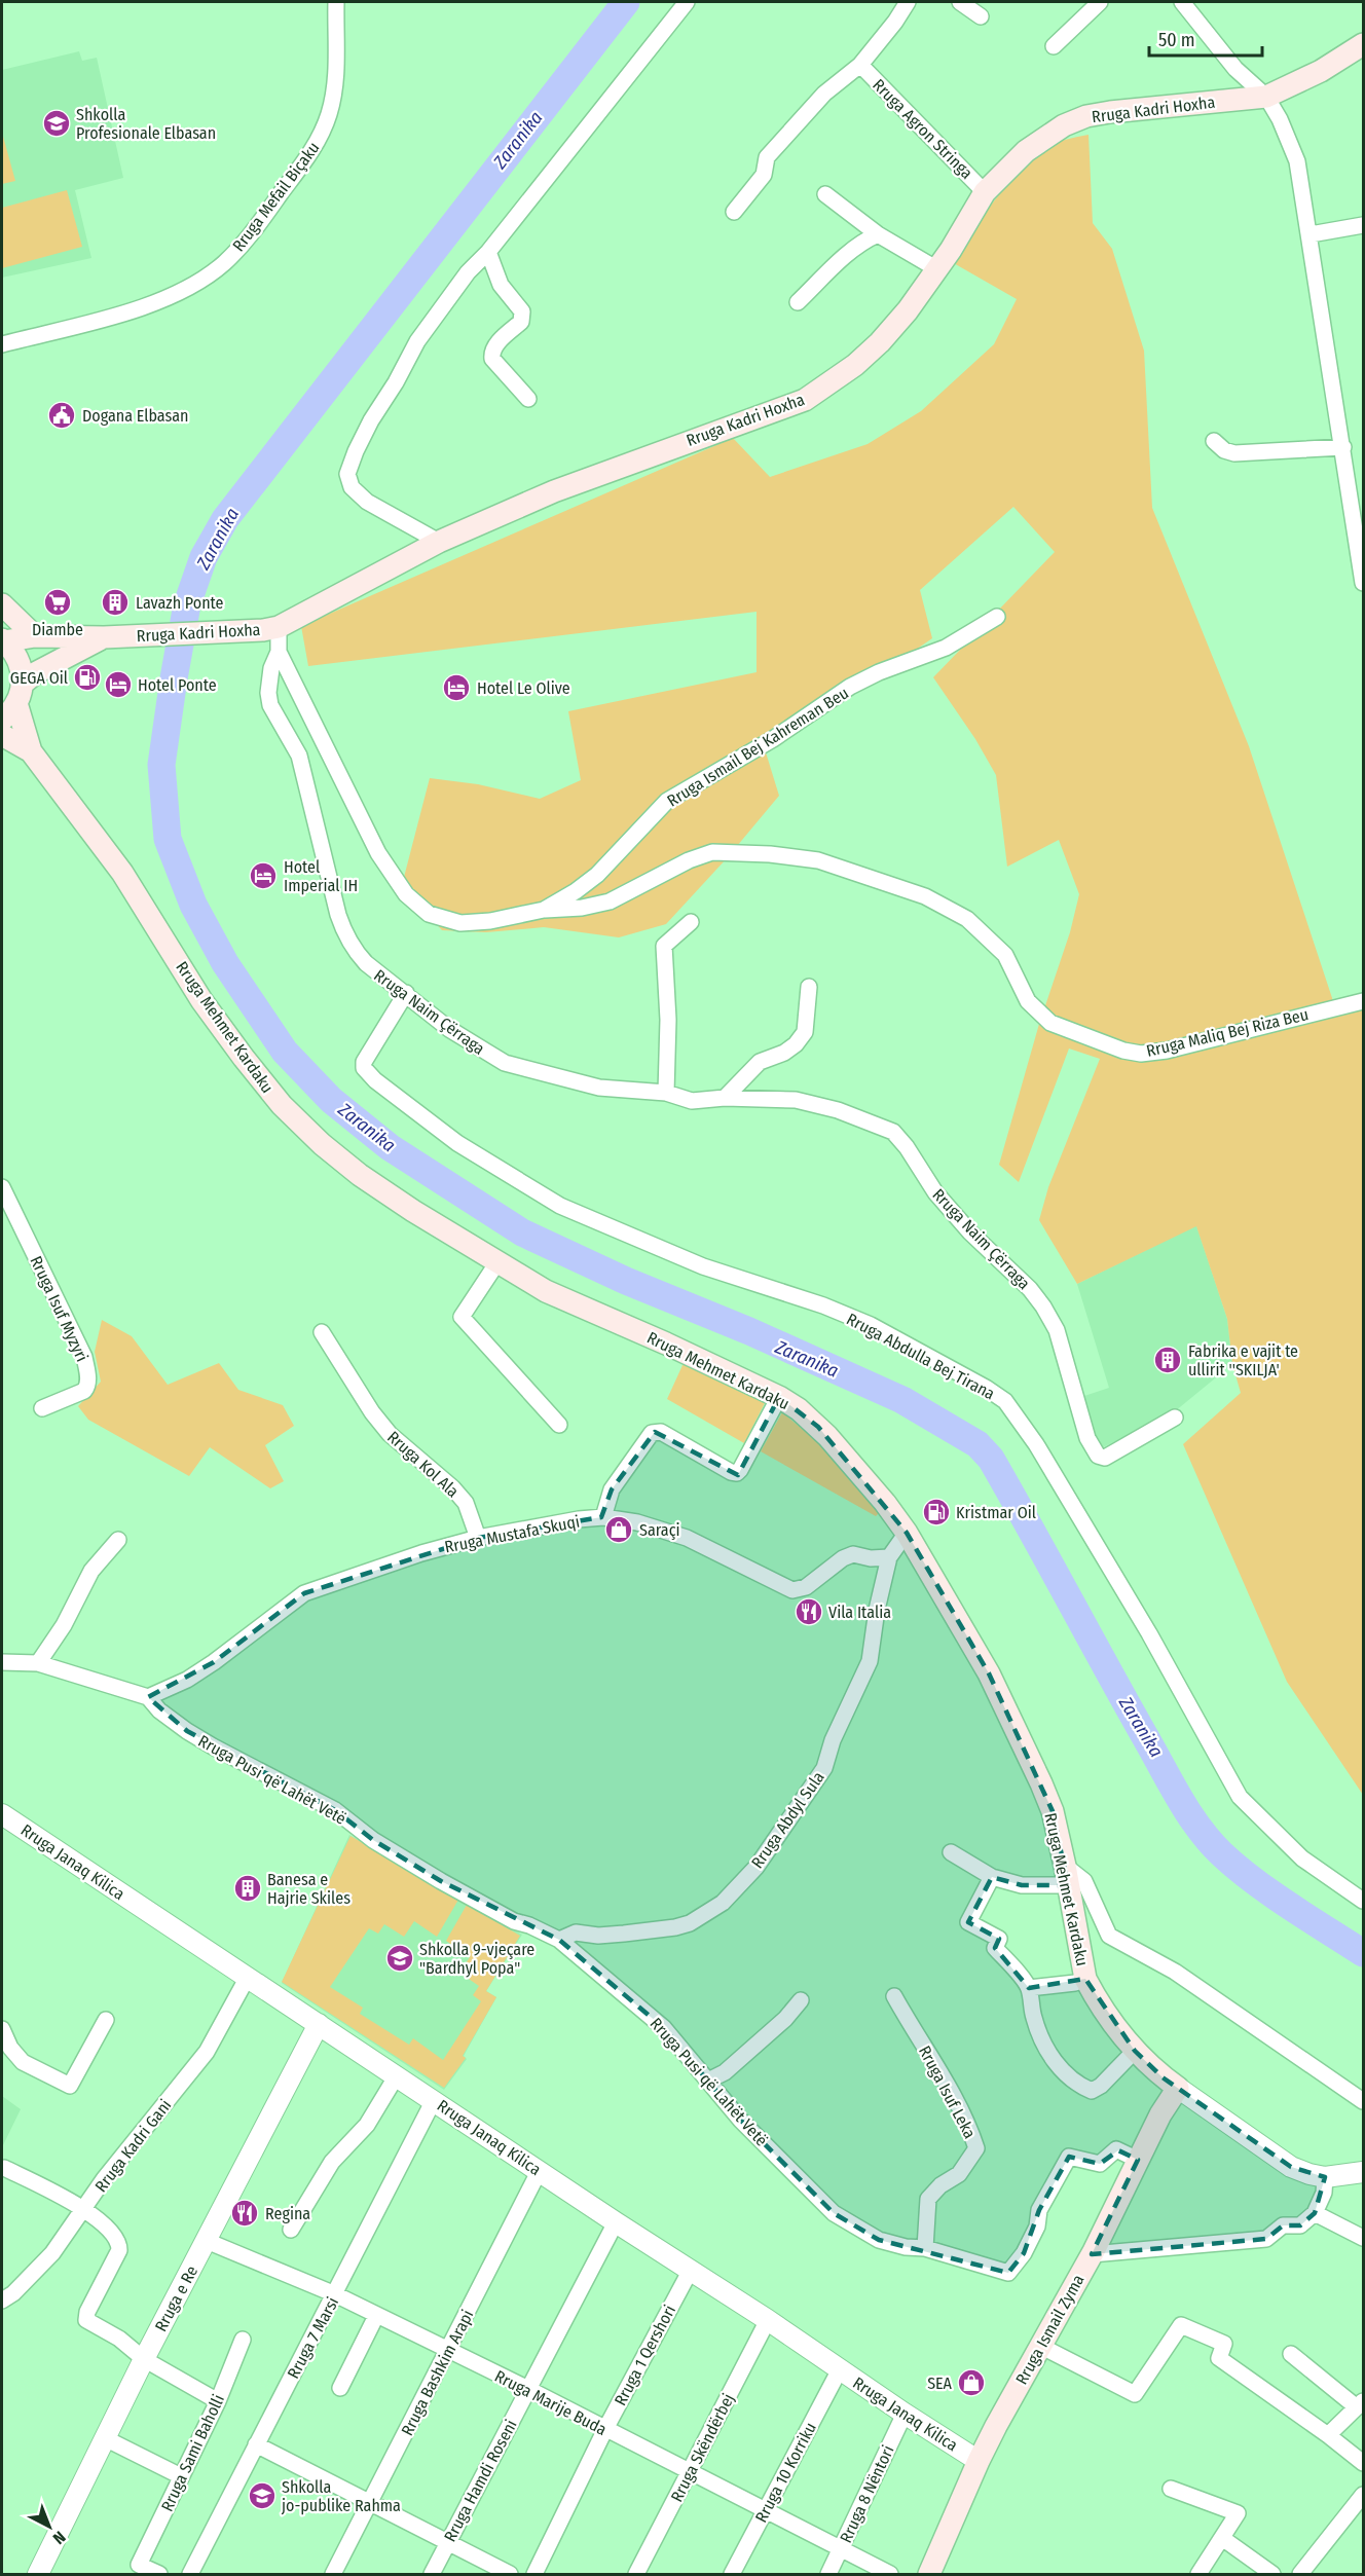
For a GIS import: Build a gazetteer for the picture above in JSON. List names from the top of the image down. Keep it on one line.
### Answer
{"streets":{"main road":["Rruga Kadri Hoxha","Rruga Mehmet Kardaku","Rruga Ismail Zyma"],"street":["Rruga Agron Stringa","Rruga Mefail Biçaku","Rruga Ismail Bej Kahreman Beu","Rruga Naim Çërraga","Rruga Maliq Bej Riza Beu","Rruga Isuf Myzyri","Rruga Abdulla Bej Tirana","Rruga Kol Ala","Rruga Mustafa Skuqi","Rruga Pusi që Lahët Vetë","Rruga Abdyl Sula","Rruga Janaq Kilica","Rruga Isuf Leka","Rruga Kadri Gani","Rruga e Re","Rruga 7 Marsi","Rruga 1 Qershori","Rruga Bashkim Arapi","Rruga Marije Buda","Rruga Skëndërbej","Rruga Sami Baholli","Rruga 10 Korriku","Rruga Hamdi Roseni","Rruga 8 Nëntori"]},"crossings":[["Rruga Kadri Hoxha","Rruga Agron Stringa"],["Rruga Kadri Hoxha","Rruga Ismail Bej Kahreman Beu"],["Rruga Kadri Hoxha","Rruga Mehmet Kardaku"],["Rruga Ismail Bej Kahreman Beu","Rruga Naim Çërraga"],["Rruga Ismail Bej Kahreman Beu","Rruga Maliq Bej Riza Beu"],["Rruga Naim Çërraga","Rruga Abdulla Bej Tirana"],["Rruga Mehmet Kardaku","Rruga Abdyl Sula"],["Rruga Mehmet Kardaku","Rruga Ismail Zyma"],["Rruga Kol Ala","Rruga Mustafa Skuqi"],["Rruga Mustafa Skuqi","Rruga Pusi që Lahët Vetë"],["Rruga Mustafa Skuqi","Rruga Abdyl Sula"],["Rruga Pusi që Lahët Vetë","Rruga Abdyl Sula"],["Rruga Pusi që Lahët Vetë","Rruga Isuf Leka"],["Rruga Pusi që Lahët Vetë","Rruga Ismail Zyma"],["Rruga Janaq Kilica","Rruga Kadri Gani"],["Rruga Janaq Kilica","Rruga e Re"],["Rruga Janaq Kilica","Rruga Ismail Zyma"],["Rruga Janaq Kilica","Rruga 7 Marsi"],["Rruga Janaq Kilica","Rruga 1 Qershori"],["Rruga Janaq Kilica","Rruga Bashkim Arapi"],["Rruga Janaq Kilica","Rruga Skëndërbej"],["Rruga Janaq Kilica","Rruga 10 Korriku"],["Rruga Janaq Kilica","Rruga Hamdi Roseni"],["Rruga Janaq Kilica","Rruga 8 Nëntori"],["Rruga e Re","Rruga Marije Buda"],["Rruga 7 Marsi","Rruga Marije Buda"],["Rruga 1 Qershori","Rruga Marije Buda"],["Rruga Bashkim Arapi","Rruga Marije Buda"],["Rruga Marije Buda","Rruga Skëndërbej"],["Rruga Marije Buda","Rruga 10 Korriku"],["Rruga Marije Buda","Rruga Hamdi Roseni"],["Rruga Marije Buda","Rruga 8 Nëntori"]],"water":["Zaranika"],"places":{"school or university":["Shkolla Profesionale Elbasan","Shkolla 9-vjeçare \"Bardhyl Popa\"","Shkolla jo-publike Rahma"],"public building":["Dogana Elbasan"],"supermarket":["Diambe"],"building":["Lavazh Ponte","Fabrika e vajit te ullirit ''SKILJA'","Banesa e Hajrie Skiles"],"fuel station":["GEGA Oil","Kristmar Oil"],"hotel":["Hotel Ponte","Hotel Le Olive","Hotel Imperial IH"],"shop":["Saraçi","SEA"],"restaurant":["Vila Italia","Regina"]},"scale_bar":"50 m","north":"bottom right"}
